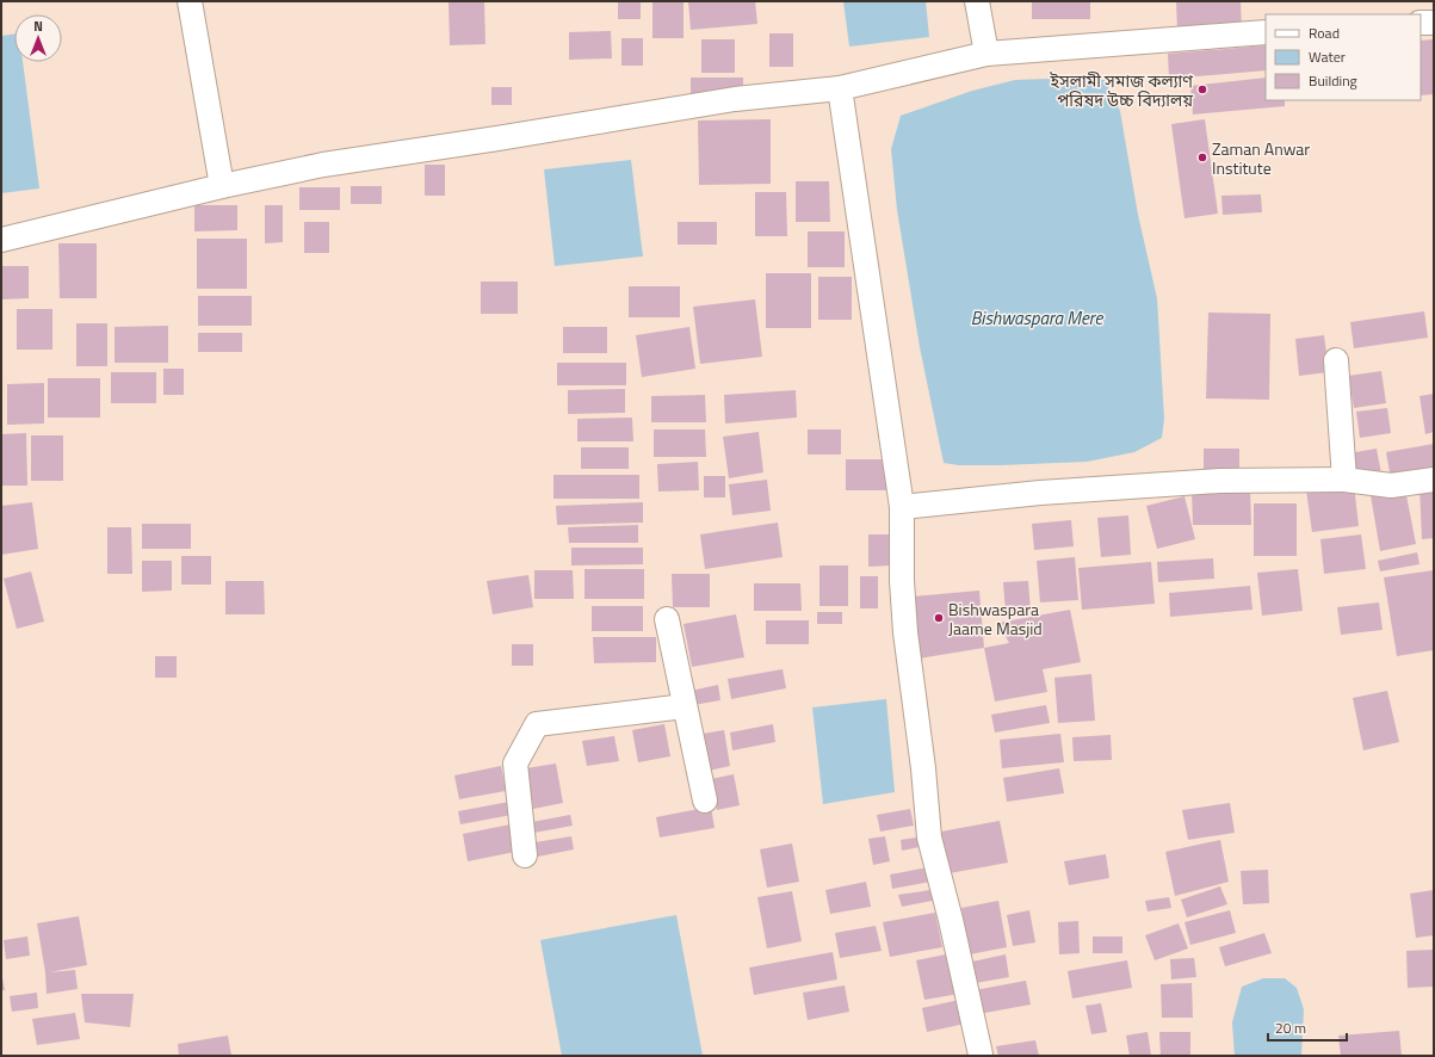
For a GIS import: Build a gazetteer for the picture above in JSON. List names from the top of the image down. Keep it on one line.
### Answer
{"water":["Bishwaspara Mere"],"places":["ইসলামী সমাজ কল্যাণ পরিষদ উচ্চ বিদ্যালয়","Zaman Anwar Institute","Bishwaspara Jaame Masjid"],"legend":["Road","Water","Building"],"scale_bar":"20 m","north":"top"}
